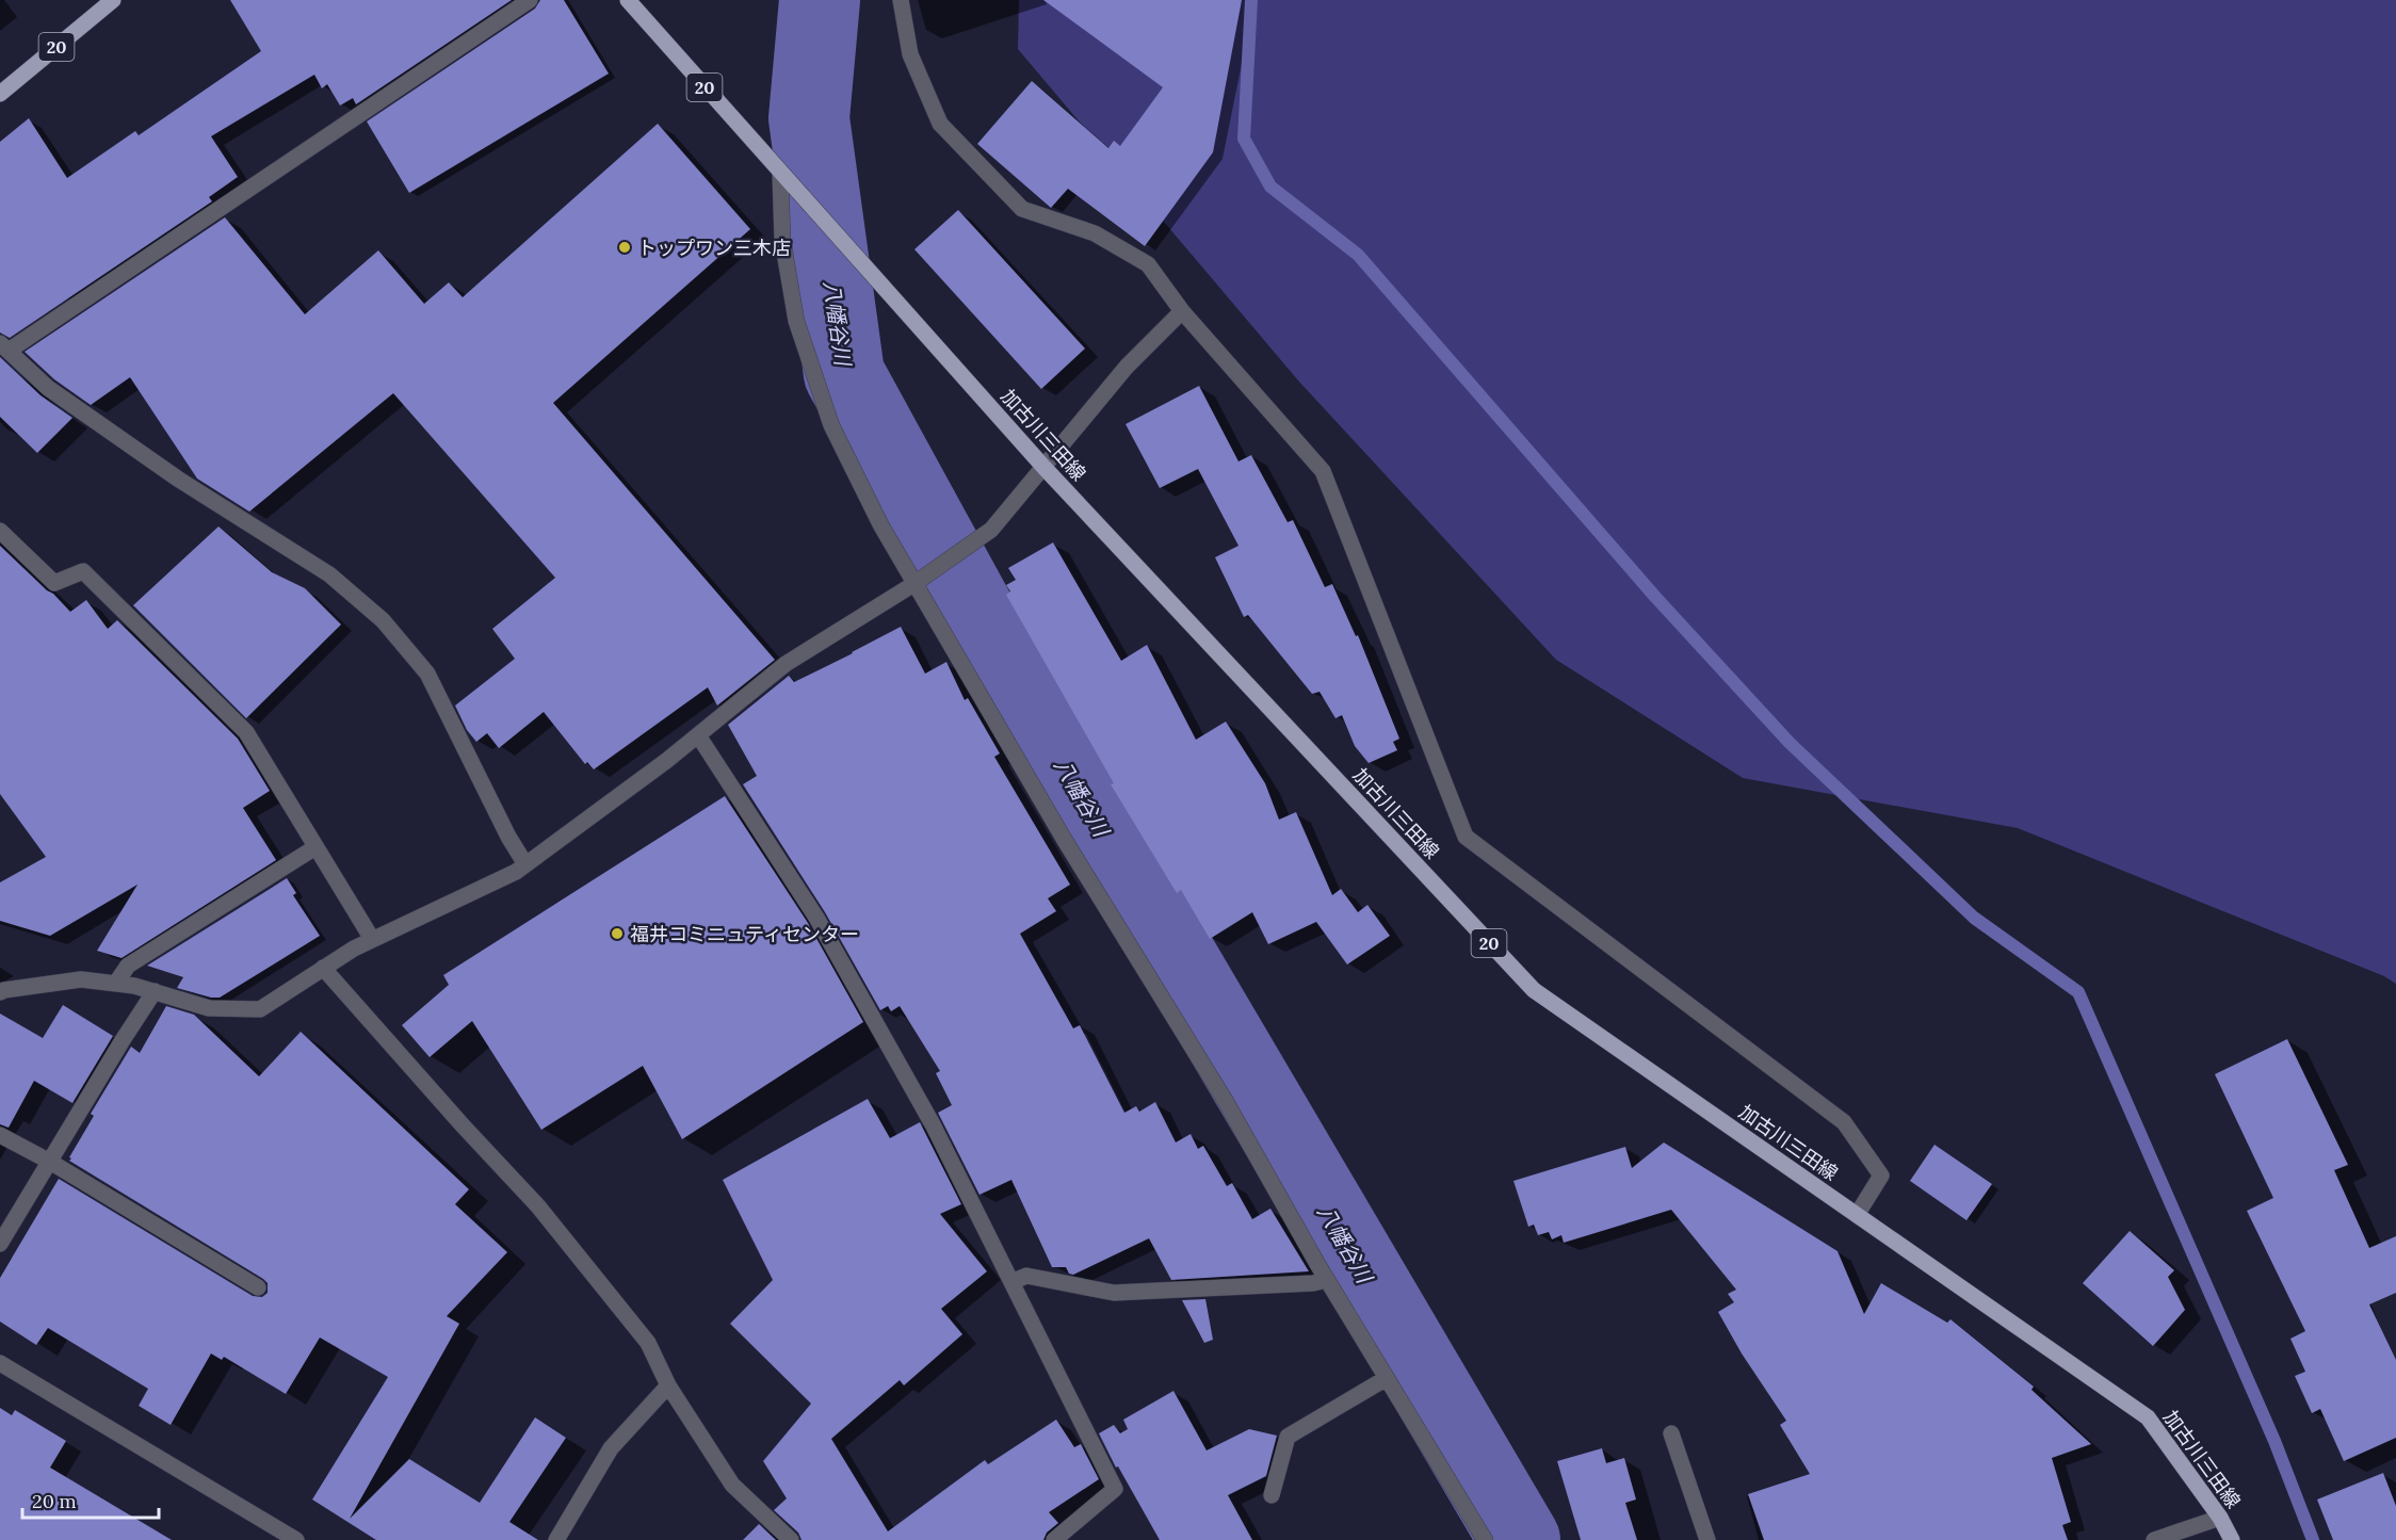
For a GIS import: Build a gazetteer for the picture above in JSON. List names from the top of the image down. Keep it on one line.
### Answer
{"streets":{"main road":["20","加古川三田線"]},"water":["八幡谷川"],"places":["トップワン三木店","福井コミニュティセンター"],"scale_bar":"20 m"}
